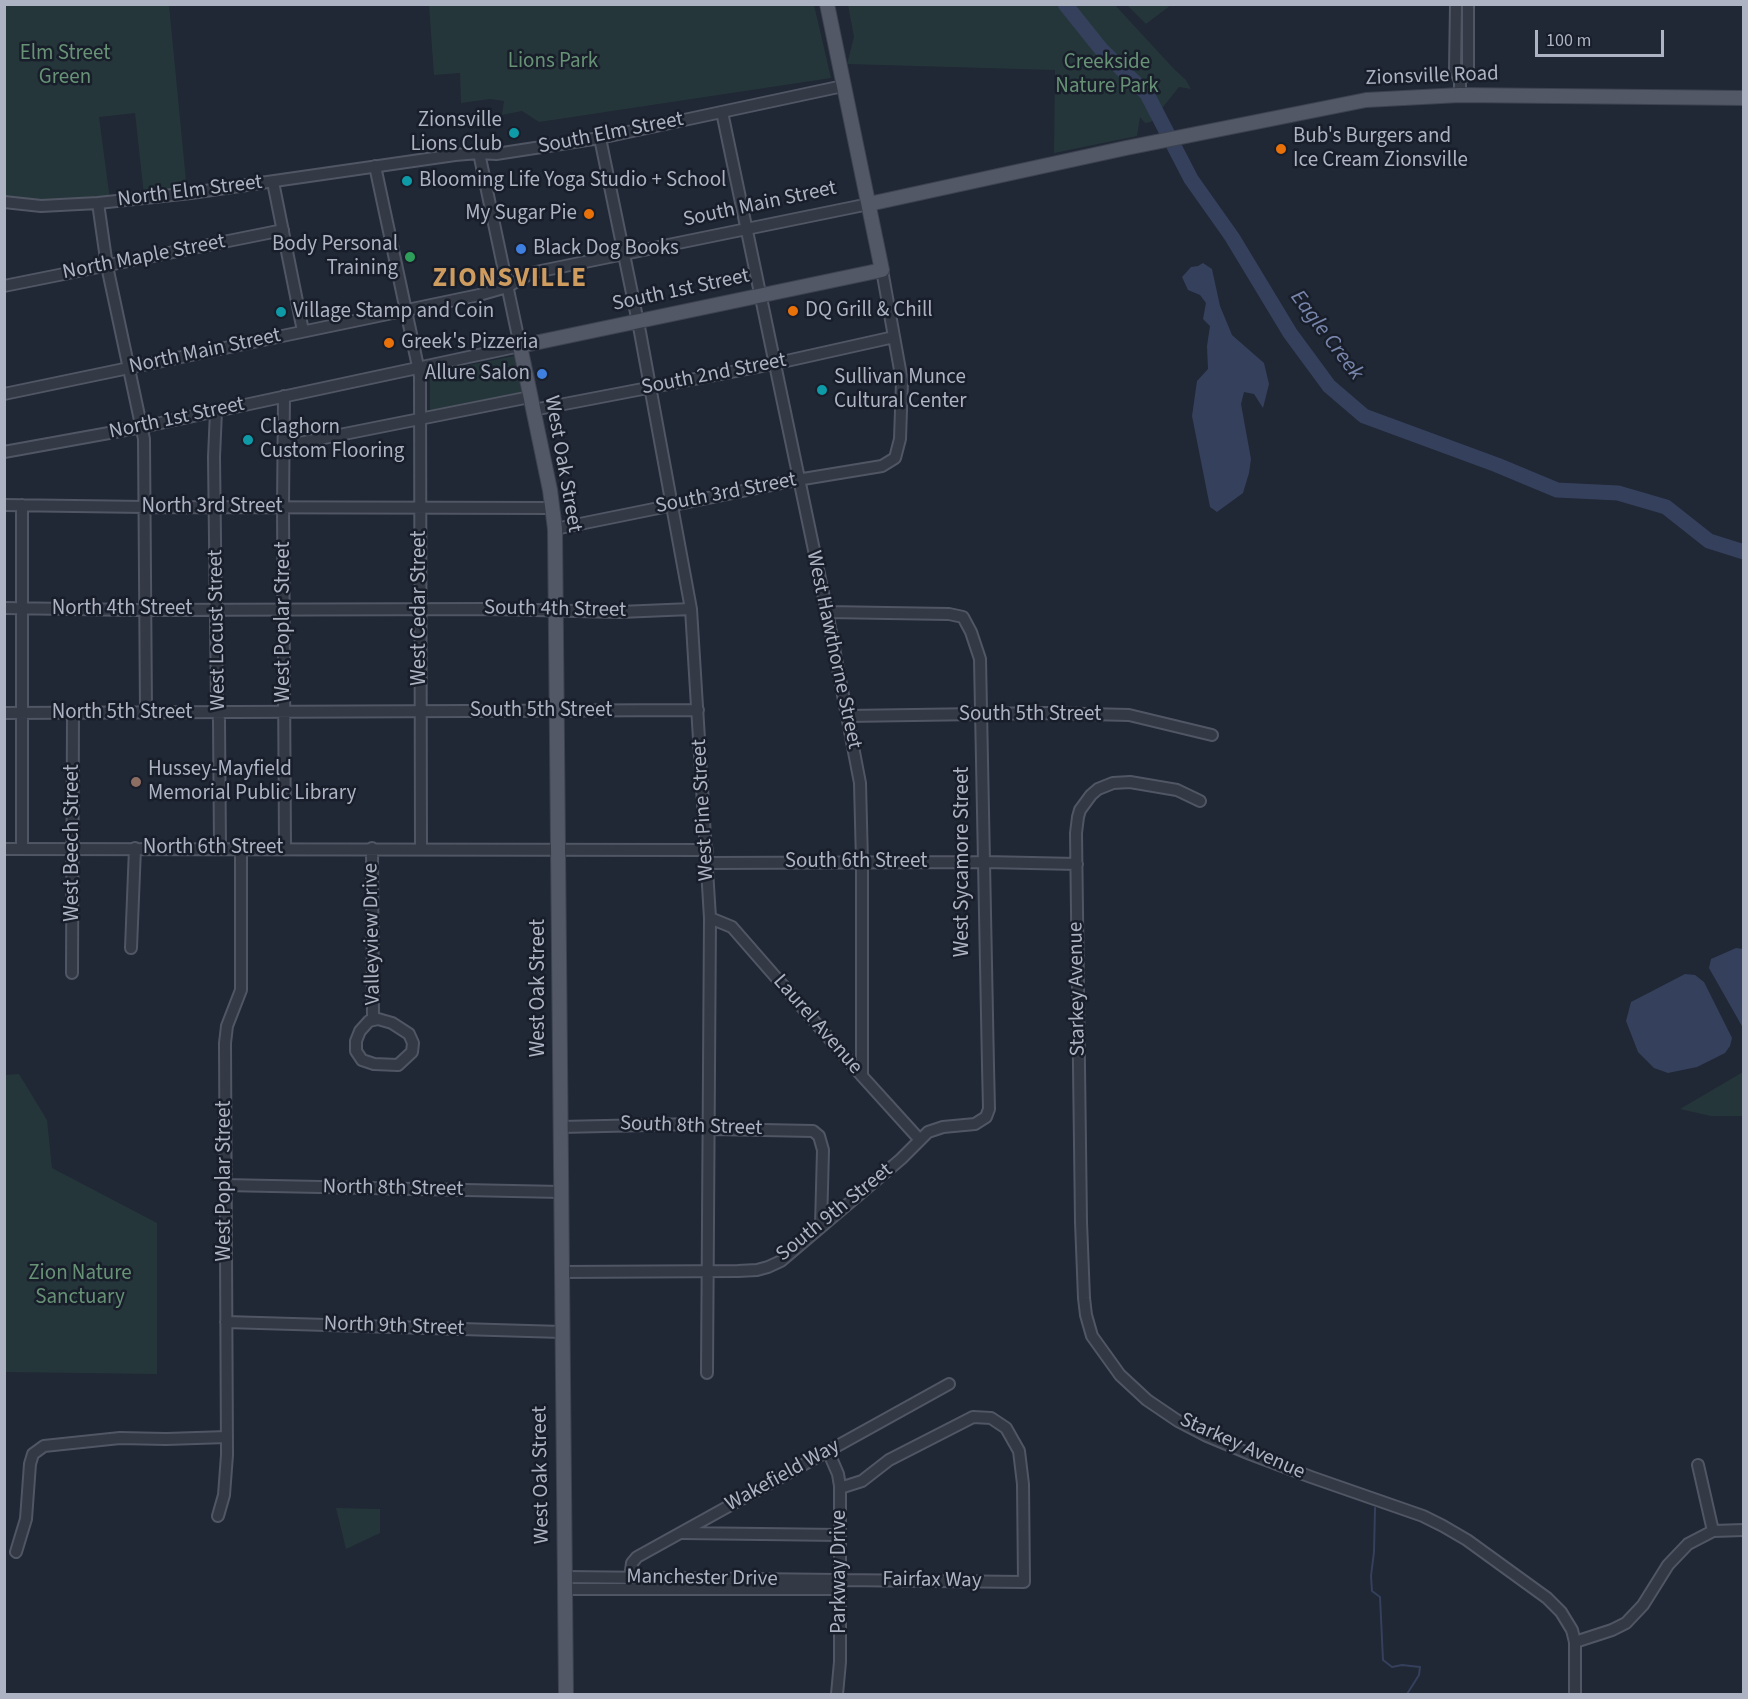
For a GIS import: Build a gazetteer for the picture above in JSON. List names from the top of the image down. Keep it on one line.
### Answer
{"streets":{"main road":["Zionsville Road","South Main Street","South 1st Street","West Oak Street"],"street":["South Elm Street","North Elm Street","North Maple Street","North Main Street","South 2nd Street","North 1st Street","South 3rd Street","North 3rd Street","West Cedar Street","North 4th Street","South 4th Street","West Poplar Street","West Locust Street","West Hawthorne Street","South 5th Street","North 5th Street","West Pine Street","West Beech Street","North 6th Street","South 6th Street","West Sycamore Street","Valleyview Drive","Starkey Avenue","Laurel Avenue","South 8th Street","North 8th Street","South 9th Street","North 9th Street","Wakefield Way","Parkway Drive","Manchester Drive","Fairfax Way"]},"crossings":[["Zionsville Road","South Main Street"],["South Elm Street","North Elm Street"],["South Elm Street","West Oak Street"],["South Elm Street","West Cedar Street"],["South Elm Street","West Hawthorne Street"],["South Elm Street","West Pine Street"],["North Elm Street","West Cedar Street"],["South Main Street","North Main Street"],["South Main Street","West Oak Street"],["South Main Street","West Cedar Street"],["South Main Street","West Hawthorne Street"],["South Main Street","West Pine Street"],["South 1st Street","North 1st Street"],["South 1st Street","West Oak Street"],["South 1st Street","West Cedar Street"],["South 1st Street","West Hawthorne Street"],["South 1st Street","West Pine Street"],["North Main Street","West Cedar Street"],["South 2nd Street","West Oak Street"],["South 2nd Street","South 3rd Street"],["South 2nd Street","West Cedar Street"],["South 2nd Street","West Poplar Street"],["South 2nd Street","West Hawthorne Street"],["South 2nd Street","West Pine Street"],["North 1st Street","West Cedar Street"],["North 1st Street","West Poplar Street"],["North 1st Street","West Locust Street"],["West Oak Street","South 3rd Street"],["West Oak Street","South 4th Street"],["West Oak Street","South 5th Street"],["West Oak Street","South 8th Street"],["West Oak Street","North 8th Street"],["West Oak Street","South 9th Street"],["West Oak Street","North 9th Street"],["West Oak Street","Manchester Drive"],["South 3rd Street","West Hawthorne Street"],["South 3rd Street","West Pine Street"],["North 3rd Street","West Cedar Street"],["North 3rd Street","West Poplar Street"],["North 3rd Street","West Locust Street"],["West Cedar Street","North 4th Street"],["West Cedar Street","South 4th Street"],["West Cedar Street","South 5th Street"],["West Cedar Street","North 5th Street"],["West Cedar Street","North 6th Street"],["North 4th Street","South 4th Street"],["North 4th Street","West Poplar Street"],["North 4th Street","West Locust Street"],["South 4th Street","West Pine Street"],["West Poplar Street","North 5th Street"],["West Poplar Street","North 6th Street"],["West Poplar Street","North 8th Street"],["West Poplar Street","North 9th Street"],["West Locust Street","North 5th Street"],["West Locust Street","North 6th Street"],["West Hawthorne Street","South 5th Street"],["West Hawthorne Street","South 6th Street"],["West Hawthorne Street","West Sycamore Street"],["West Hawthorne Street","Laurel Avenue"],["South 5th Street","North 5th Street"],["South 5th Street","West Pine Street"],["South 5th Street","West Sycamore Street"],["North 5th Street","West Beech Street"],["West Pine Street","South 6th Street"],["West Pine Street","Laurel Avenue"],["West Pine Street","South 8th Street"],["West Pine Street","South 9th Street"],["West Beech Street","North 6th Street"],["North 6th Street","Valleyview Drive"],["South 6th Street","West Sycamore Street"],["South 6th Street","Starkey Avenue"],["West Sycamore Street","Laurel Avenue"],["West Sycamore Street","South 9th Street"],["Laurel Avenue","South 9th Street"],["South 8th Street","South 9th Street"],["Wakefield Way","Parkway Drive"],["Wakefield Way","Manchester Drive"],["Parkway Drive","Manchester Drive"],["Parkway Drive","Fairfax Way"],["Manchester Drive","Fairfax Way"]],"districts":["ZIONSVILLE"],"water":["Eagle Creek"],"parks":["Elm Street Green","Lions Park","Creekside Nature Park","Zion Nature Sanctuary"],"places":["Zionsville Lions Club","Bub's Burgers and Ice Cream Zionsville","Blooming Life Yoga Studio + School","My Sugar Pie","Black Dog Books","Body Personal Training","DQ Grill & Chill","Village Stamp and Coin","Greek's Pizzeria","Allure Salon","Sullivan Munce Cultural Center","Claghorn Custom Flooring","Hussey-Mayfield Memorial Public Library"],"scale_bar":"100 m"}
